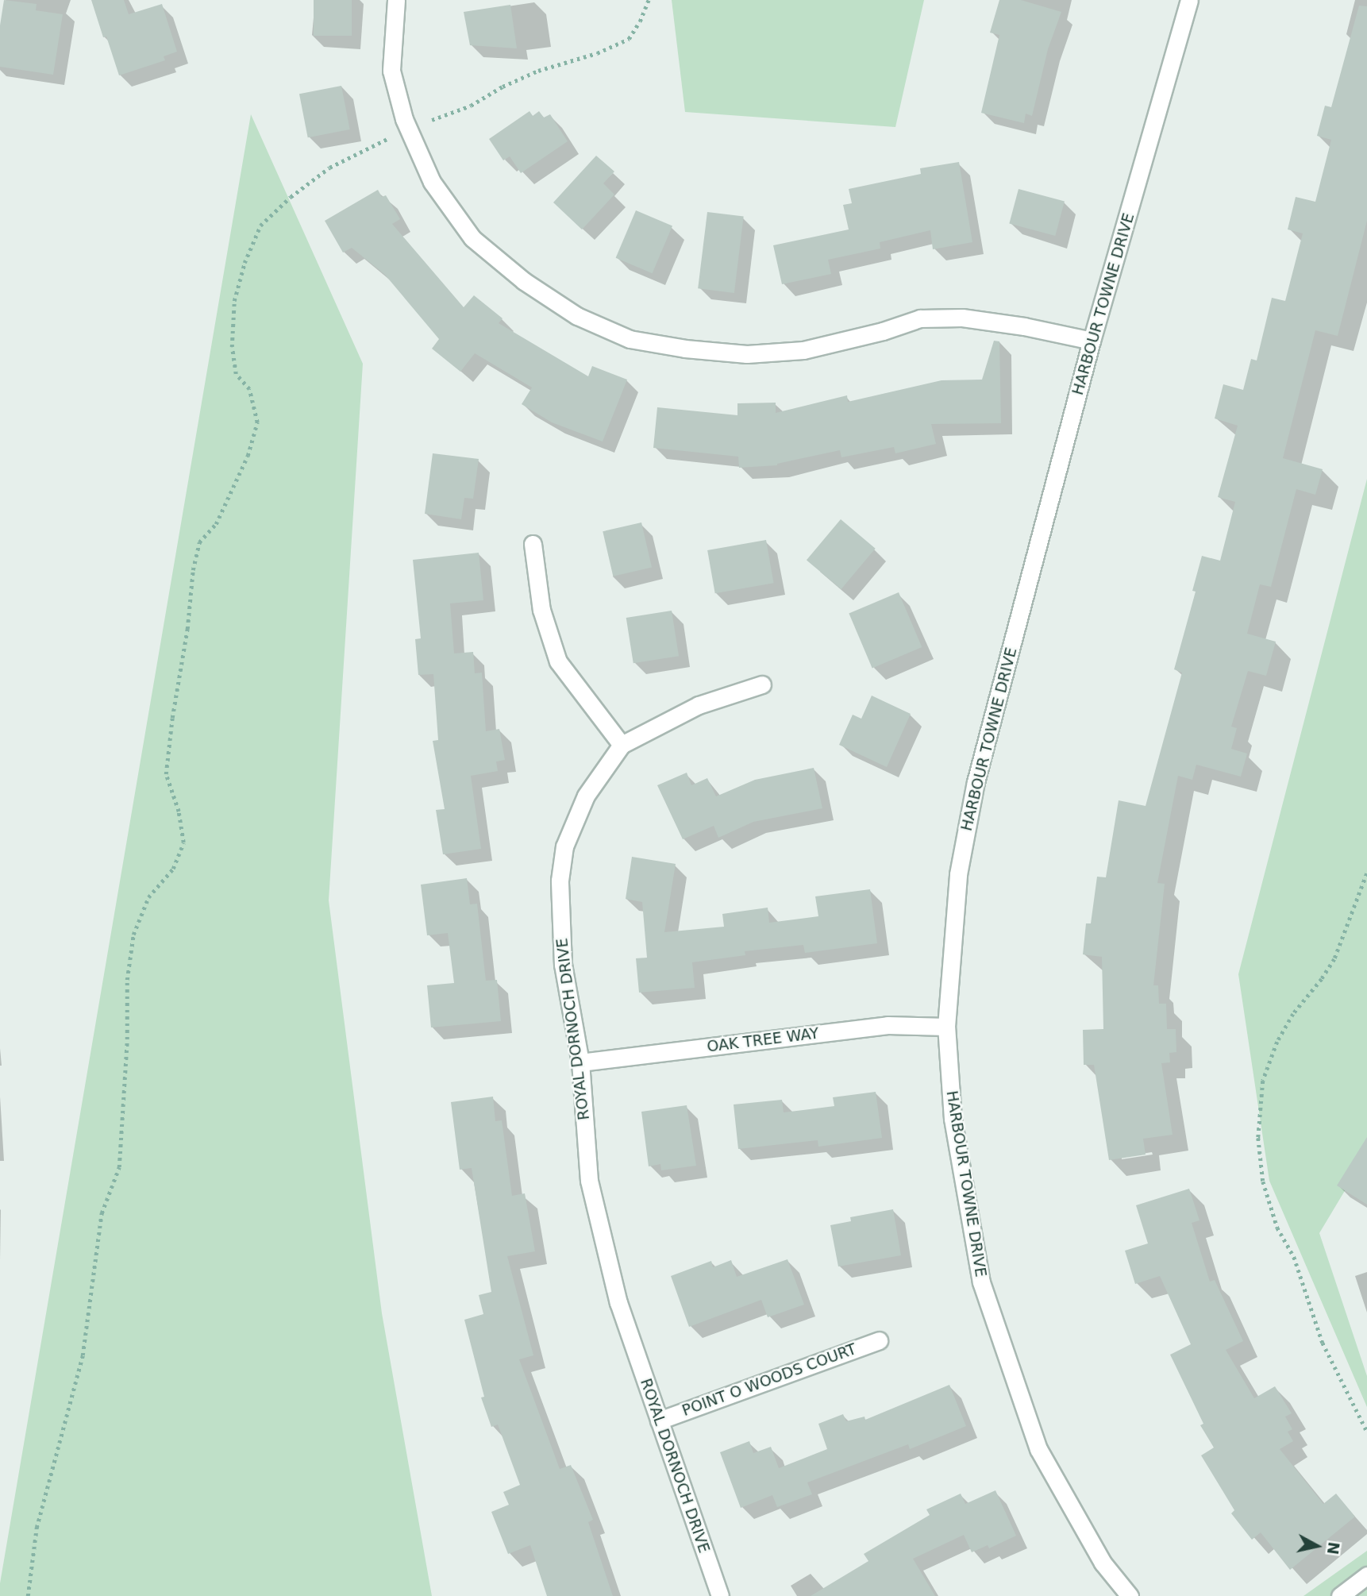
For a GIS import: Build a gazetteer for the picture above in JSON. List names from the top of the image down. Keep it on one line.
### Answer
{"streets":{"street":["HARBOUR TOWNE DRIVE","ROYAL DORNOCH DRIVE","OAK TREE WAY","POINT O WOODS COURT"]},"crossings":[["HARBOUR TOWNE DRIVE","OAK TREE WAY"],["ROYAL DORNOCH DRIVE","OAK TREE WAY"],["ROYAL DORNOCH DRIVE","POINT O WOODS COURT"]],"north":"right"}
